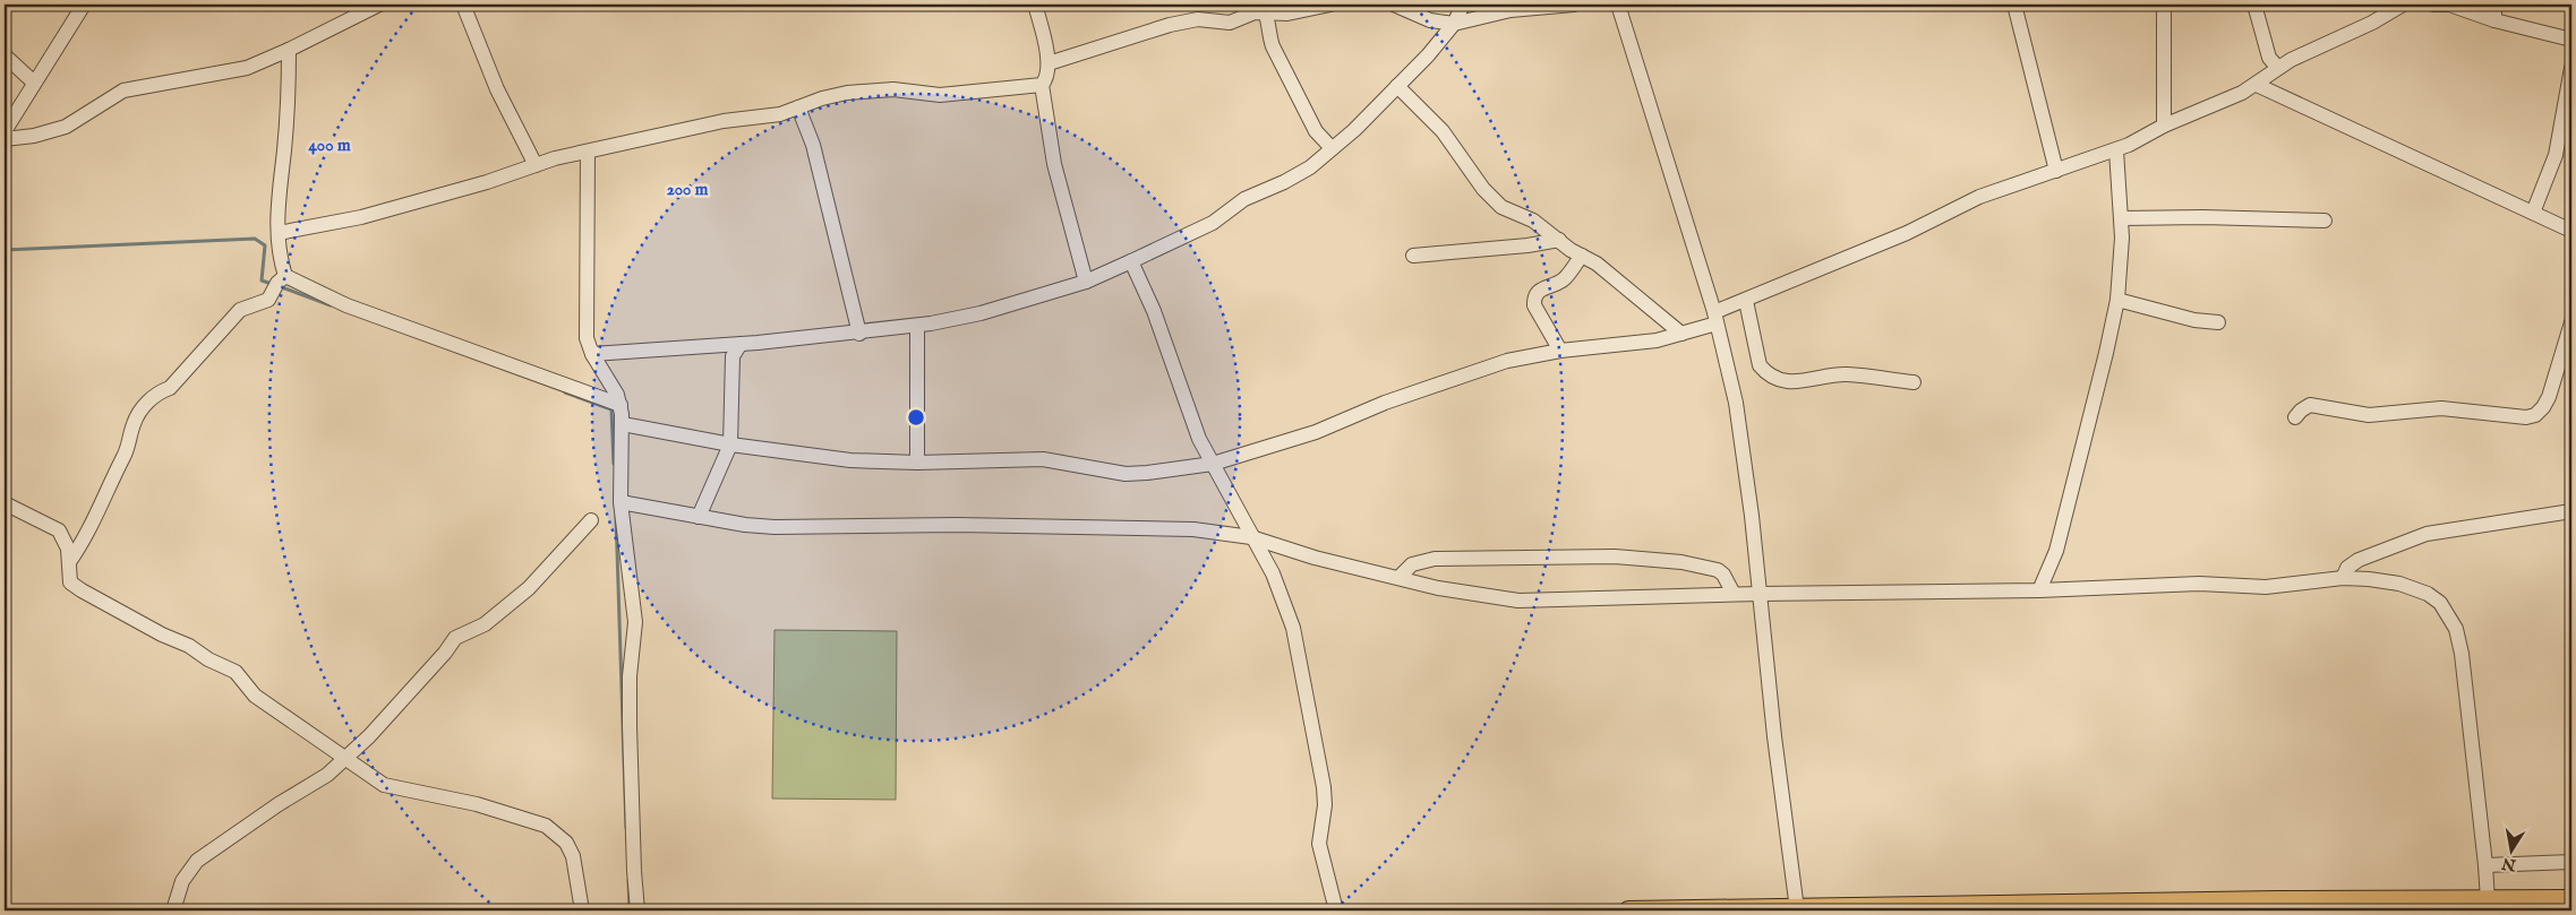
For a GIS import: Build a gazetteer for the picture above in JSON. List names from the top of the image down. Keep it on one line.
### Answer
{"north":"bottom","rings":["400 m","200 m"]}
